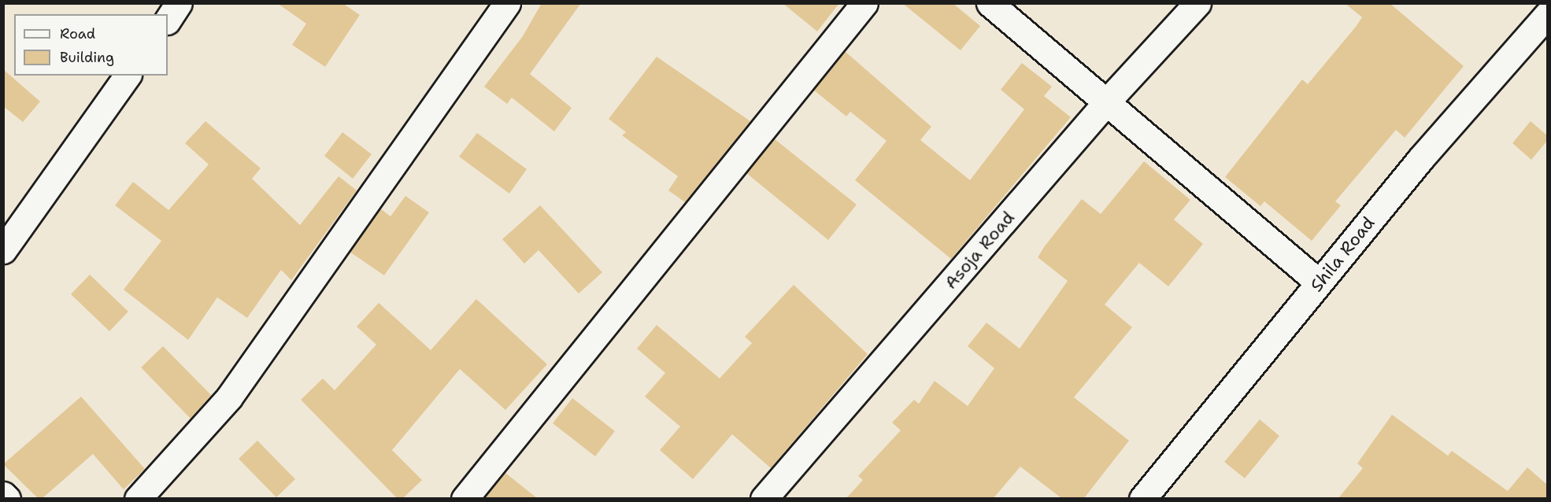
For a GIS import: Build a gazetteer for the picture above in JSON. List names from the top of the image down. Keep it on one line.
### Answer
{"streets":{"street":["Asoja Road","Shila Road"]},"legend":["Road","Building"]}
